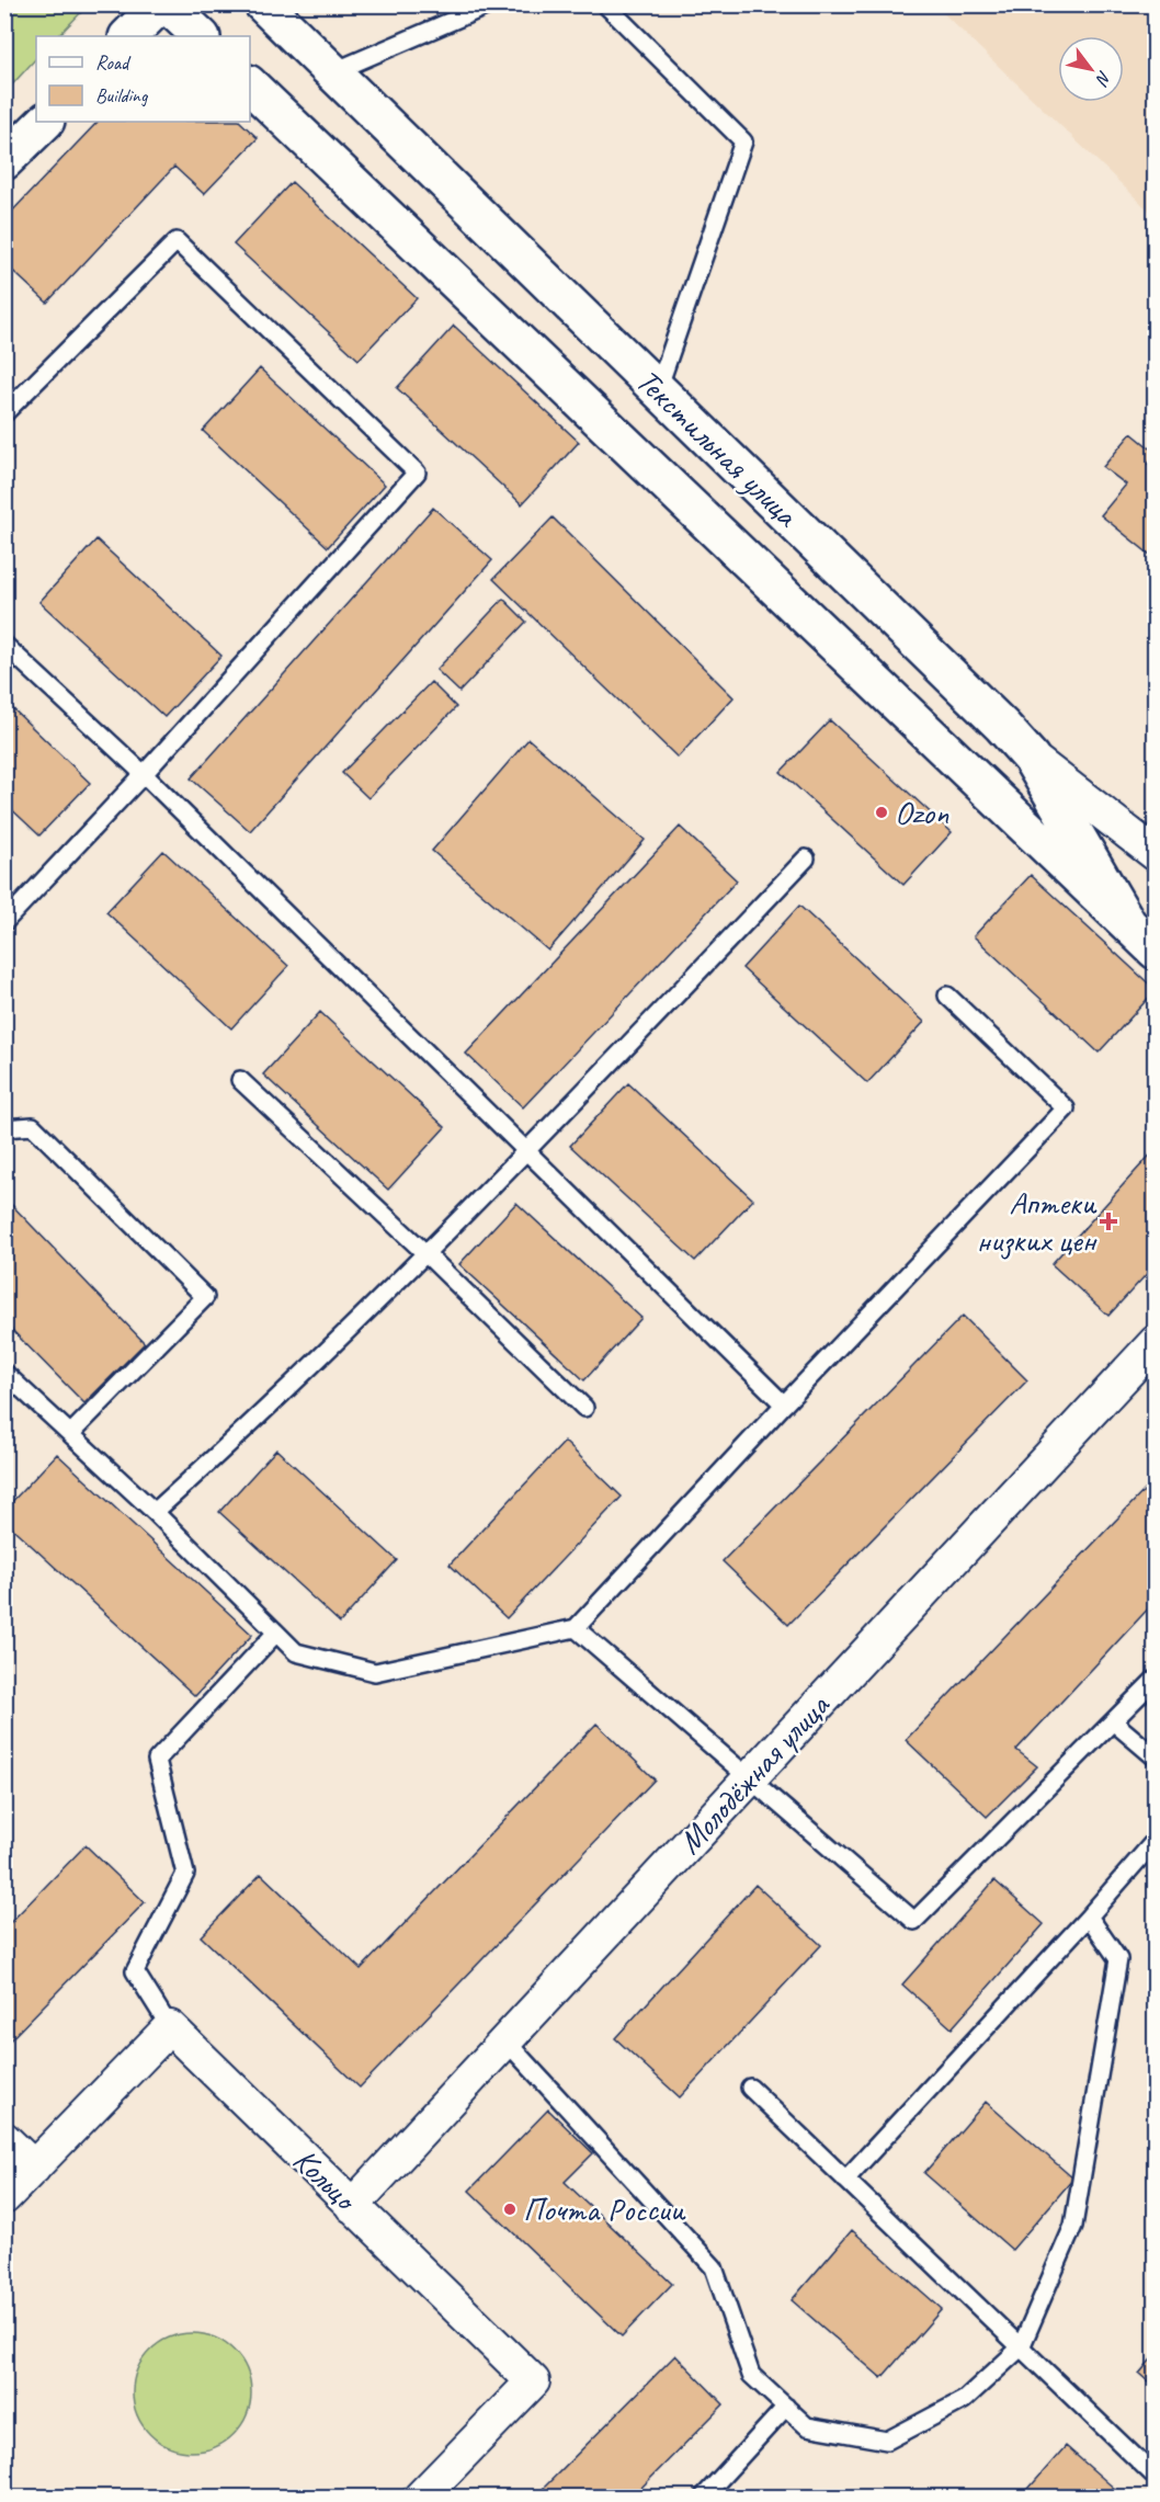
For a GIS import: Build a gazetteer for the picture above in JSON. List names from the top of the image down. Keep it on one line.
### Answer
{"streets":{"main road":["Текстильная улица"],"street":["Молодёжная улица","Кольцо"]},"crossings":[["Молодёжная улица","Кольцо"]],"places":{"other":["Ozon","Почта России"],"health":["Аптеки низких цен"]},"legend":["Road","Building"],"north":"bottom right"}
